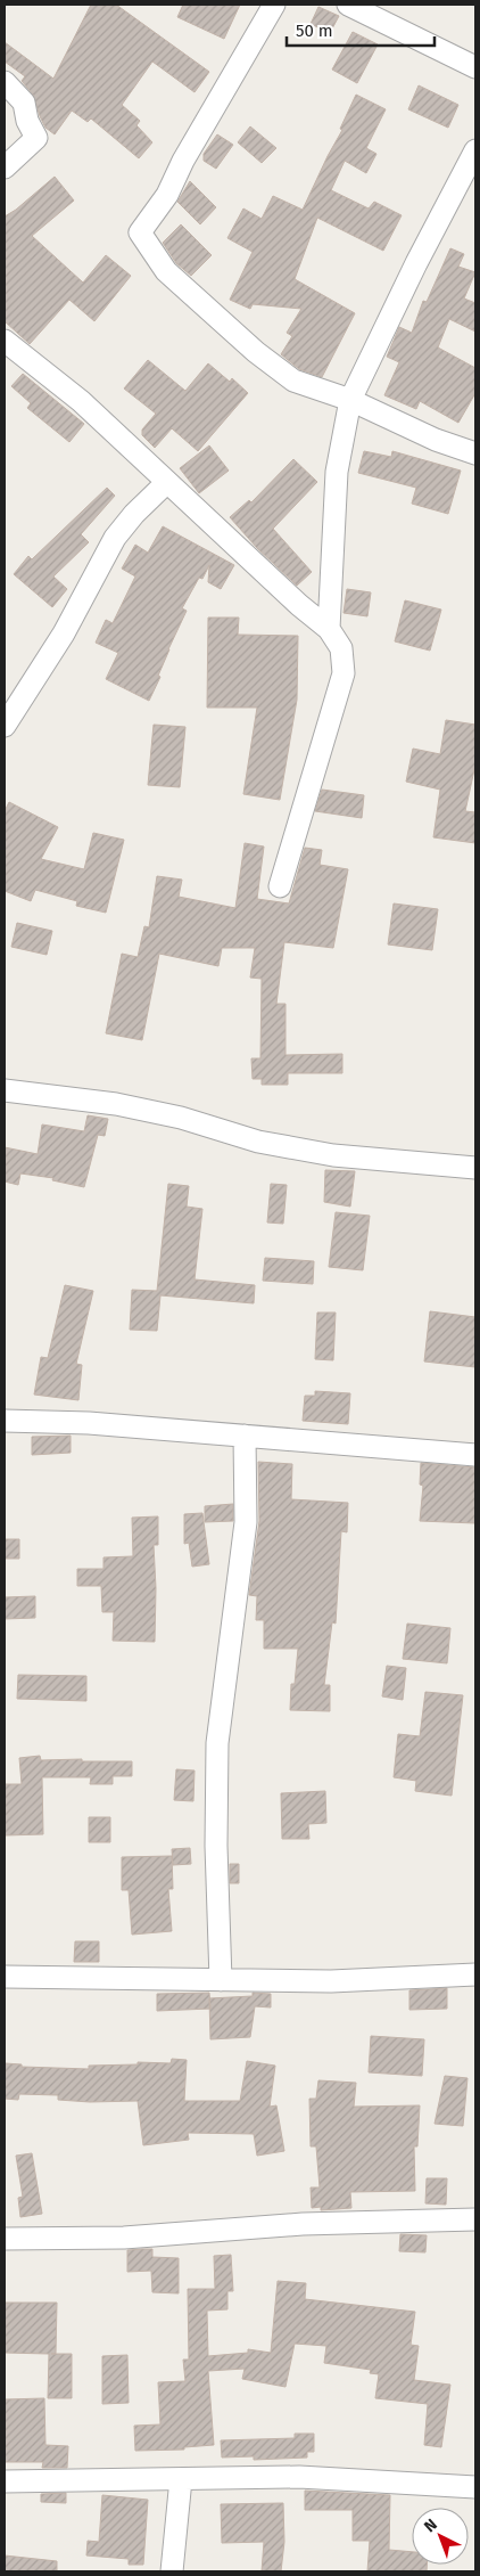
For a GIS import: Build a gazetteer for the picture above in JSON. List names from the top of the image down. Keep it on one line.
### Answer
{"scale_bar":"50 m","north":"top left"}
